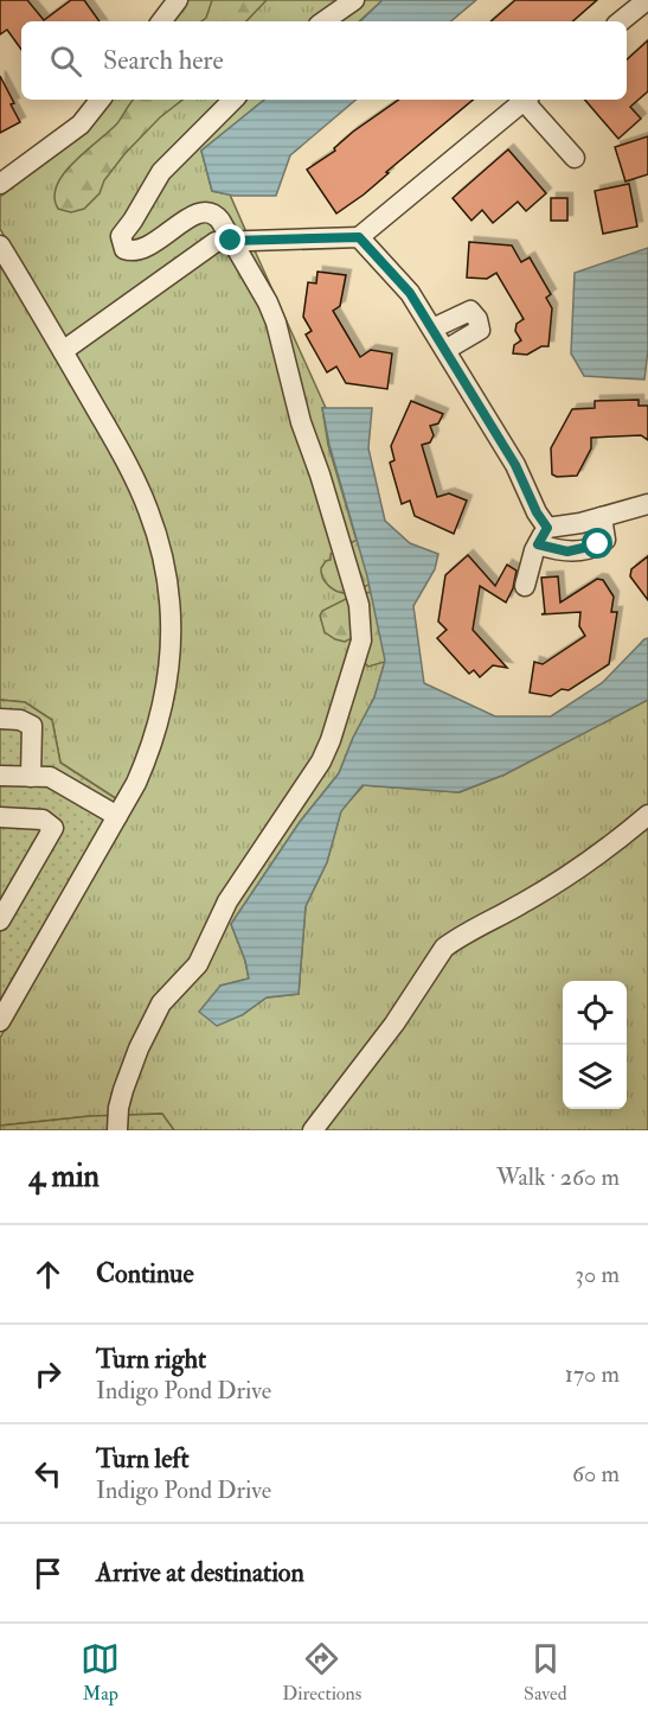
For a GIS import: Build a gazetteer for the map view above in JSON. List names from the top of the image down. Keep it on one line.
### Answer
{"page":{"search":"Search here","heading":["4 min","Walk · 260 m"],"list":[["Continue","30 m"],["Turn right","Indigo Pond Drive","170 m"],["Turn left","Indigo Pond Drive","60 m"],"Arrive at destination"],"nav":["Map","Directions","Saved"]}}
